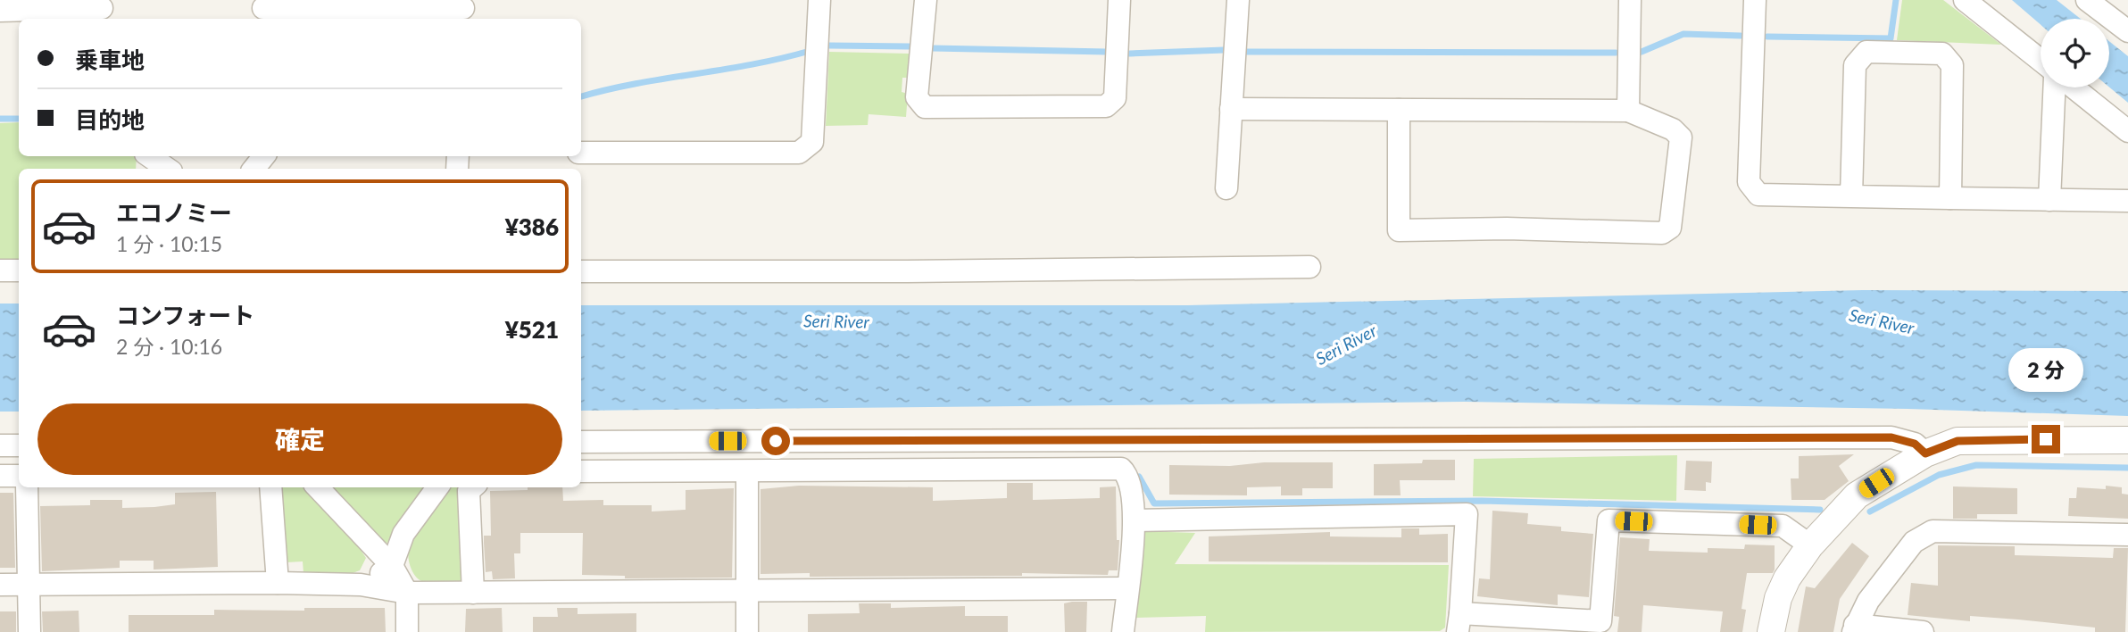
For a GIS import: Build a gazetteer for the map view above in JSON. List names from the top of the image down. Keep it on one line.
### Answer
{"water":["Seri River"],"page":{"banner":["乗車地","目的地"],"list":[{"name":"エコノミー","note":"1 分 · 10:15","value":"¥386"},{"name":"コンフォート","note":"2 分 · 10:16","value":"¥521"}],"bubble":"2 分","buttons":"確定"}}
